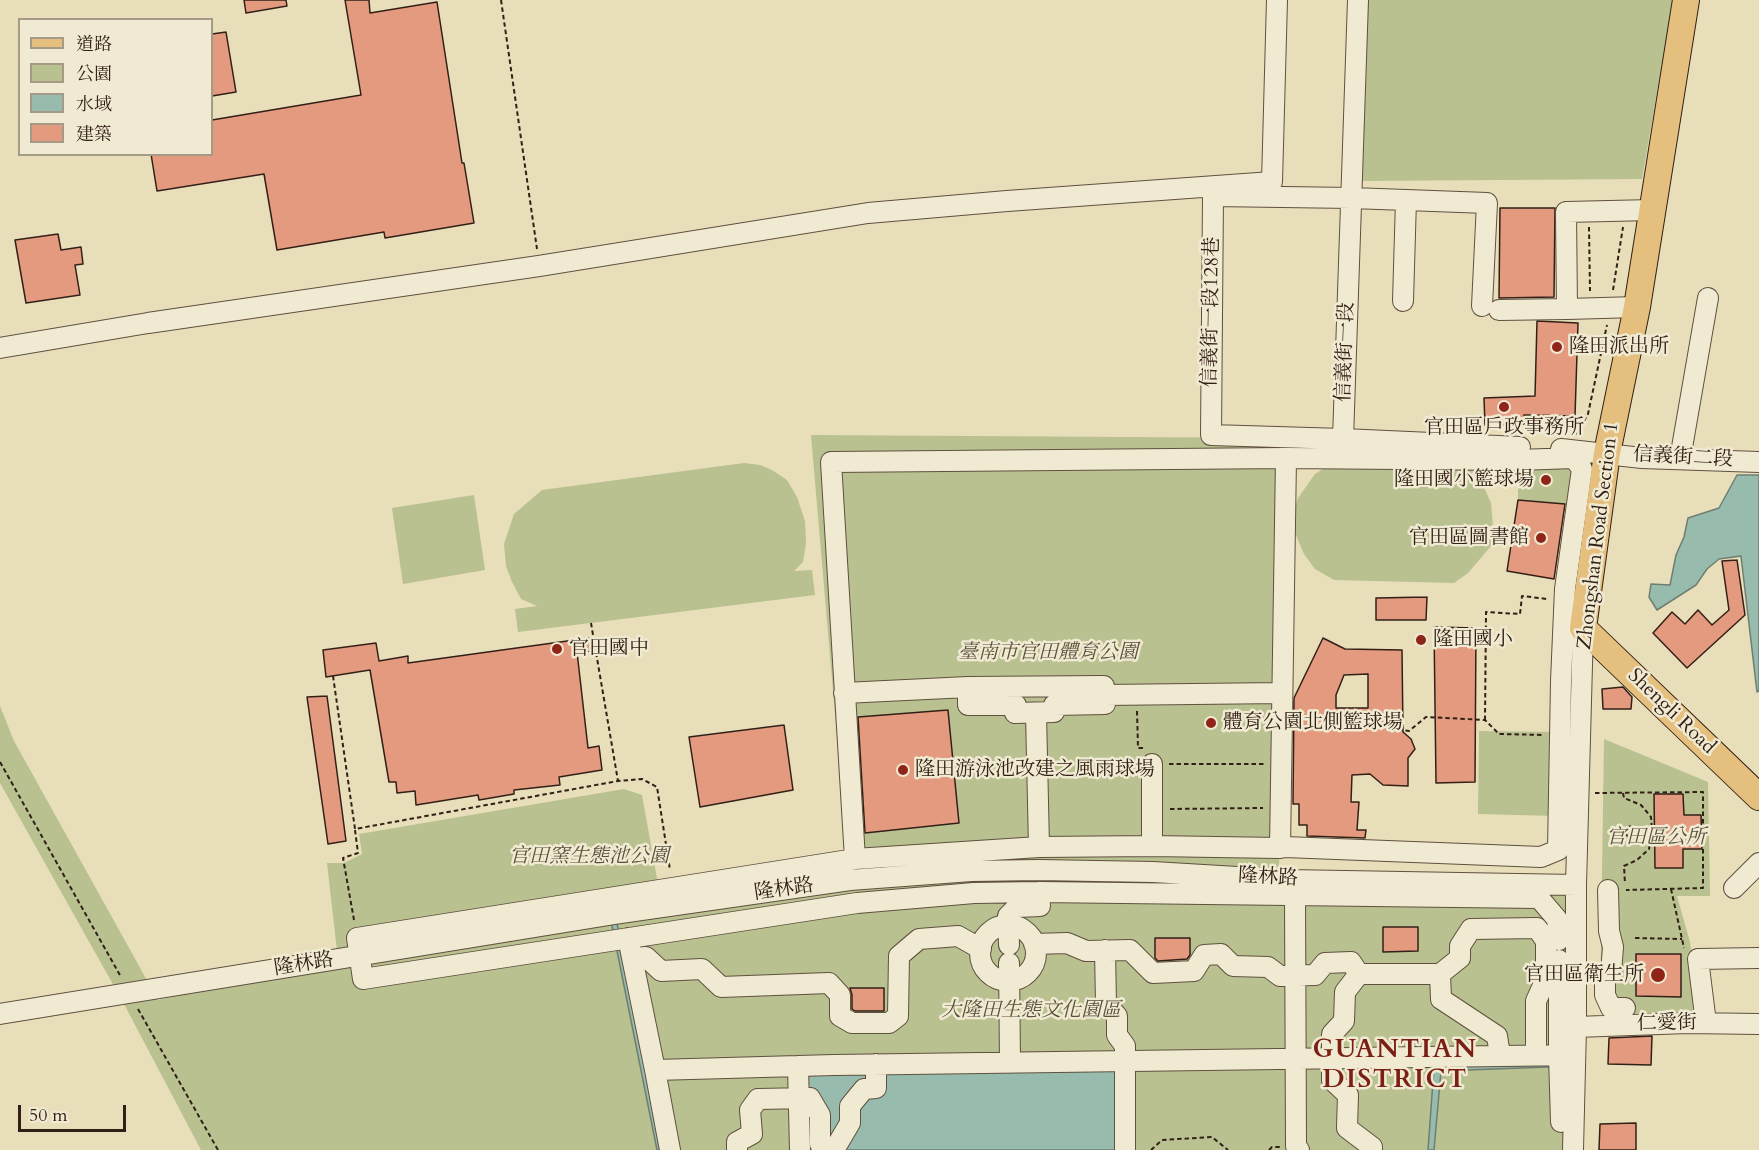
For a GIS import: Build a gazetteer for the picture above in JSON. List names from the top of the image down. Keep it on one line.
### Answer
{"streets":{"main road":["Zhongshan Road Section 1","Shengli Road"],"street":["信義街一段128巷","信義街一段","信義街二段","隆林路","仁愛街"]},"crossings":[["信義街一段128巷","信義街一段"],["信義街二段","Zhongshan Road Section 1"],["Zhongshan Road Section 1","Shengli Road"],["Zhongshan Road Section 1","隆林路"],["Zhongshan Road Section 1","仁愛街"]],"districts":["GUANTIAN DISTRICT"],"parks":["臺南市官田體育公園","官田區公所","官田窯生態池公園","大隆田生態文化園區"],"places":["隆田派出所","官田區戶政事務所","隆田國小籃球場","官田區圖書館","隆田國小","官田國中","體育公園北側籃球場","隆田游泳池改建之風雨球場","官田區衛生所"],"legend":["道路","公園","水域","建築"],"scale_bar":"50 m"}
